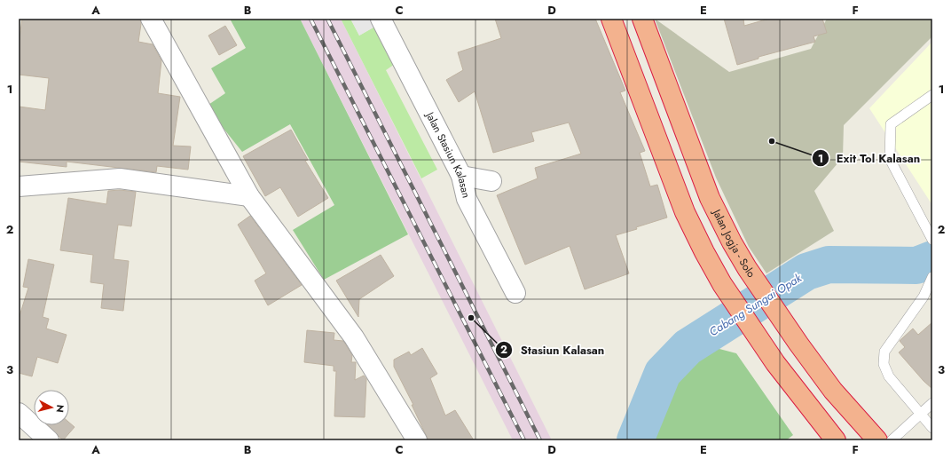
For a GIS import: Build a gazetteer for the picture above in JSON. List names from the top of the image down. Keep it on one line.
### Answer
{"streets":{"highway":["Jalan Jogja - Solo"],"street":["Jalan Stasiun Kalasan"]},"water":["Cabang Sungai Opak"],"places":["Exit Tol Kalasan","Stasiun Kalasan"],"north":"right","grid":{"columns":["A","B","C","D","E","F"],"rows":["1","2","3"]}}
